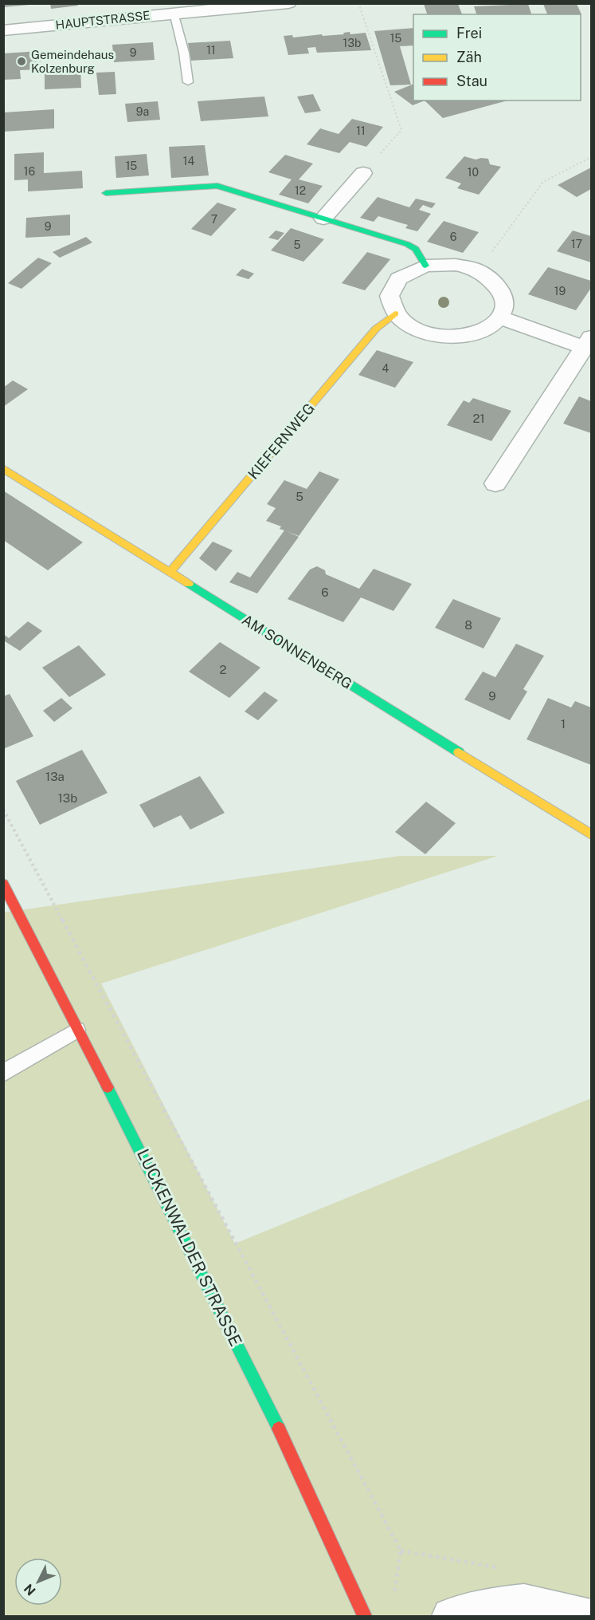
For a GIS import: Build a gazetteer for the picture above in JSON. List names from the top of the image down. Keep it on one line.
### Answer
{"streets":{"street":["HAUPTSTRASSE","KIEFERNWEG","AM SONNENBERG","LUCKENWALDER STRASSE"]},"crossings":[["KIEFERNWEG","AM SONNENBERG"]],"places":["Gemeindehaus Kolzenburg"],"house_numbers":["15","13b","11","9","9a","11","14","15","16","10","12","7","9","6","17","5","19","4","21","5","6","8","2","9","1","13a","13b"],"legend":["Frei","Zäh","Stau"],"north":"bottom left"}
